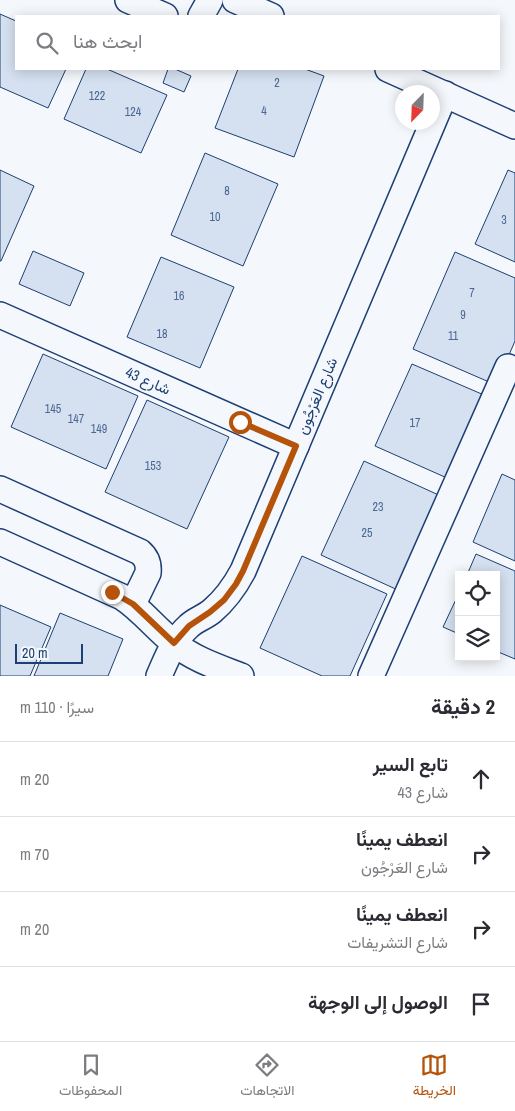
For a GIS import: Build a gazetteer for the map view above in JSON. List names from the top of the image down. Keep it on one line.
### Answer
{"streets":{"street":["شارع 43","شارع العَرْجُون"]},"crossings":[["شارع 43","شارع العَرْجُون"]],"house_numbers":["2","122","4","124","8","10","3","7","16","9","18","11","145","147","17","149","153","23","25"],"scale_bar":"20 m","north":"bottom left","page":{"search":"ابحث هنا","scale":"20 m","heading":["2 دقيقة","سيرًا · 110 m"],"list":[["تابع السير","شارع 43","20 m"],["انعطف يمينًا","شارع العَرْجُون","70 m"],["انعطف يمينًا","شارع التشريفات","20 m"],"الوصول إلى الوجهة"],"nav":["الخريطة","الاتجاهات","المحفوظات"]}}
